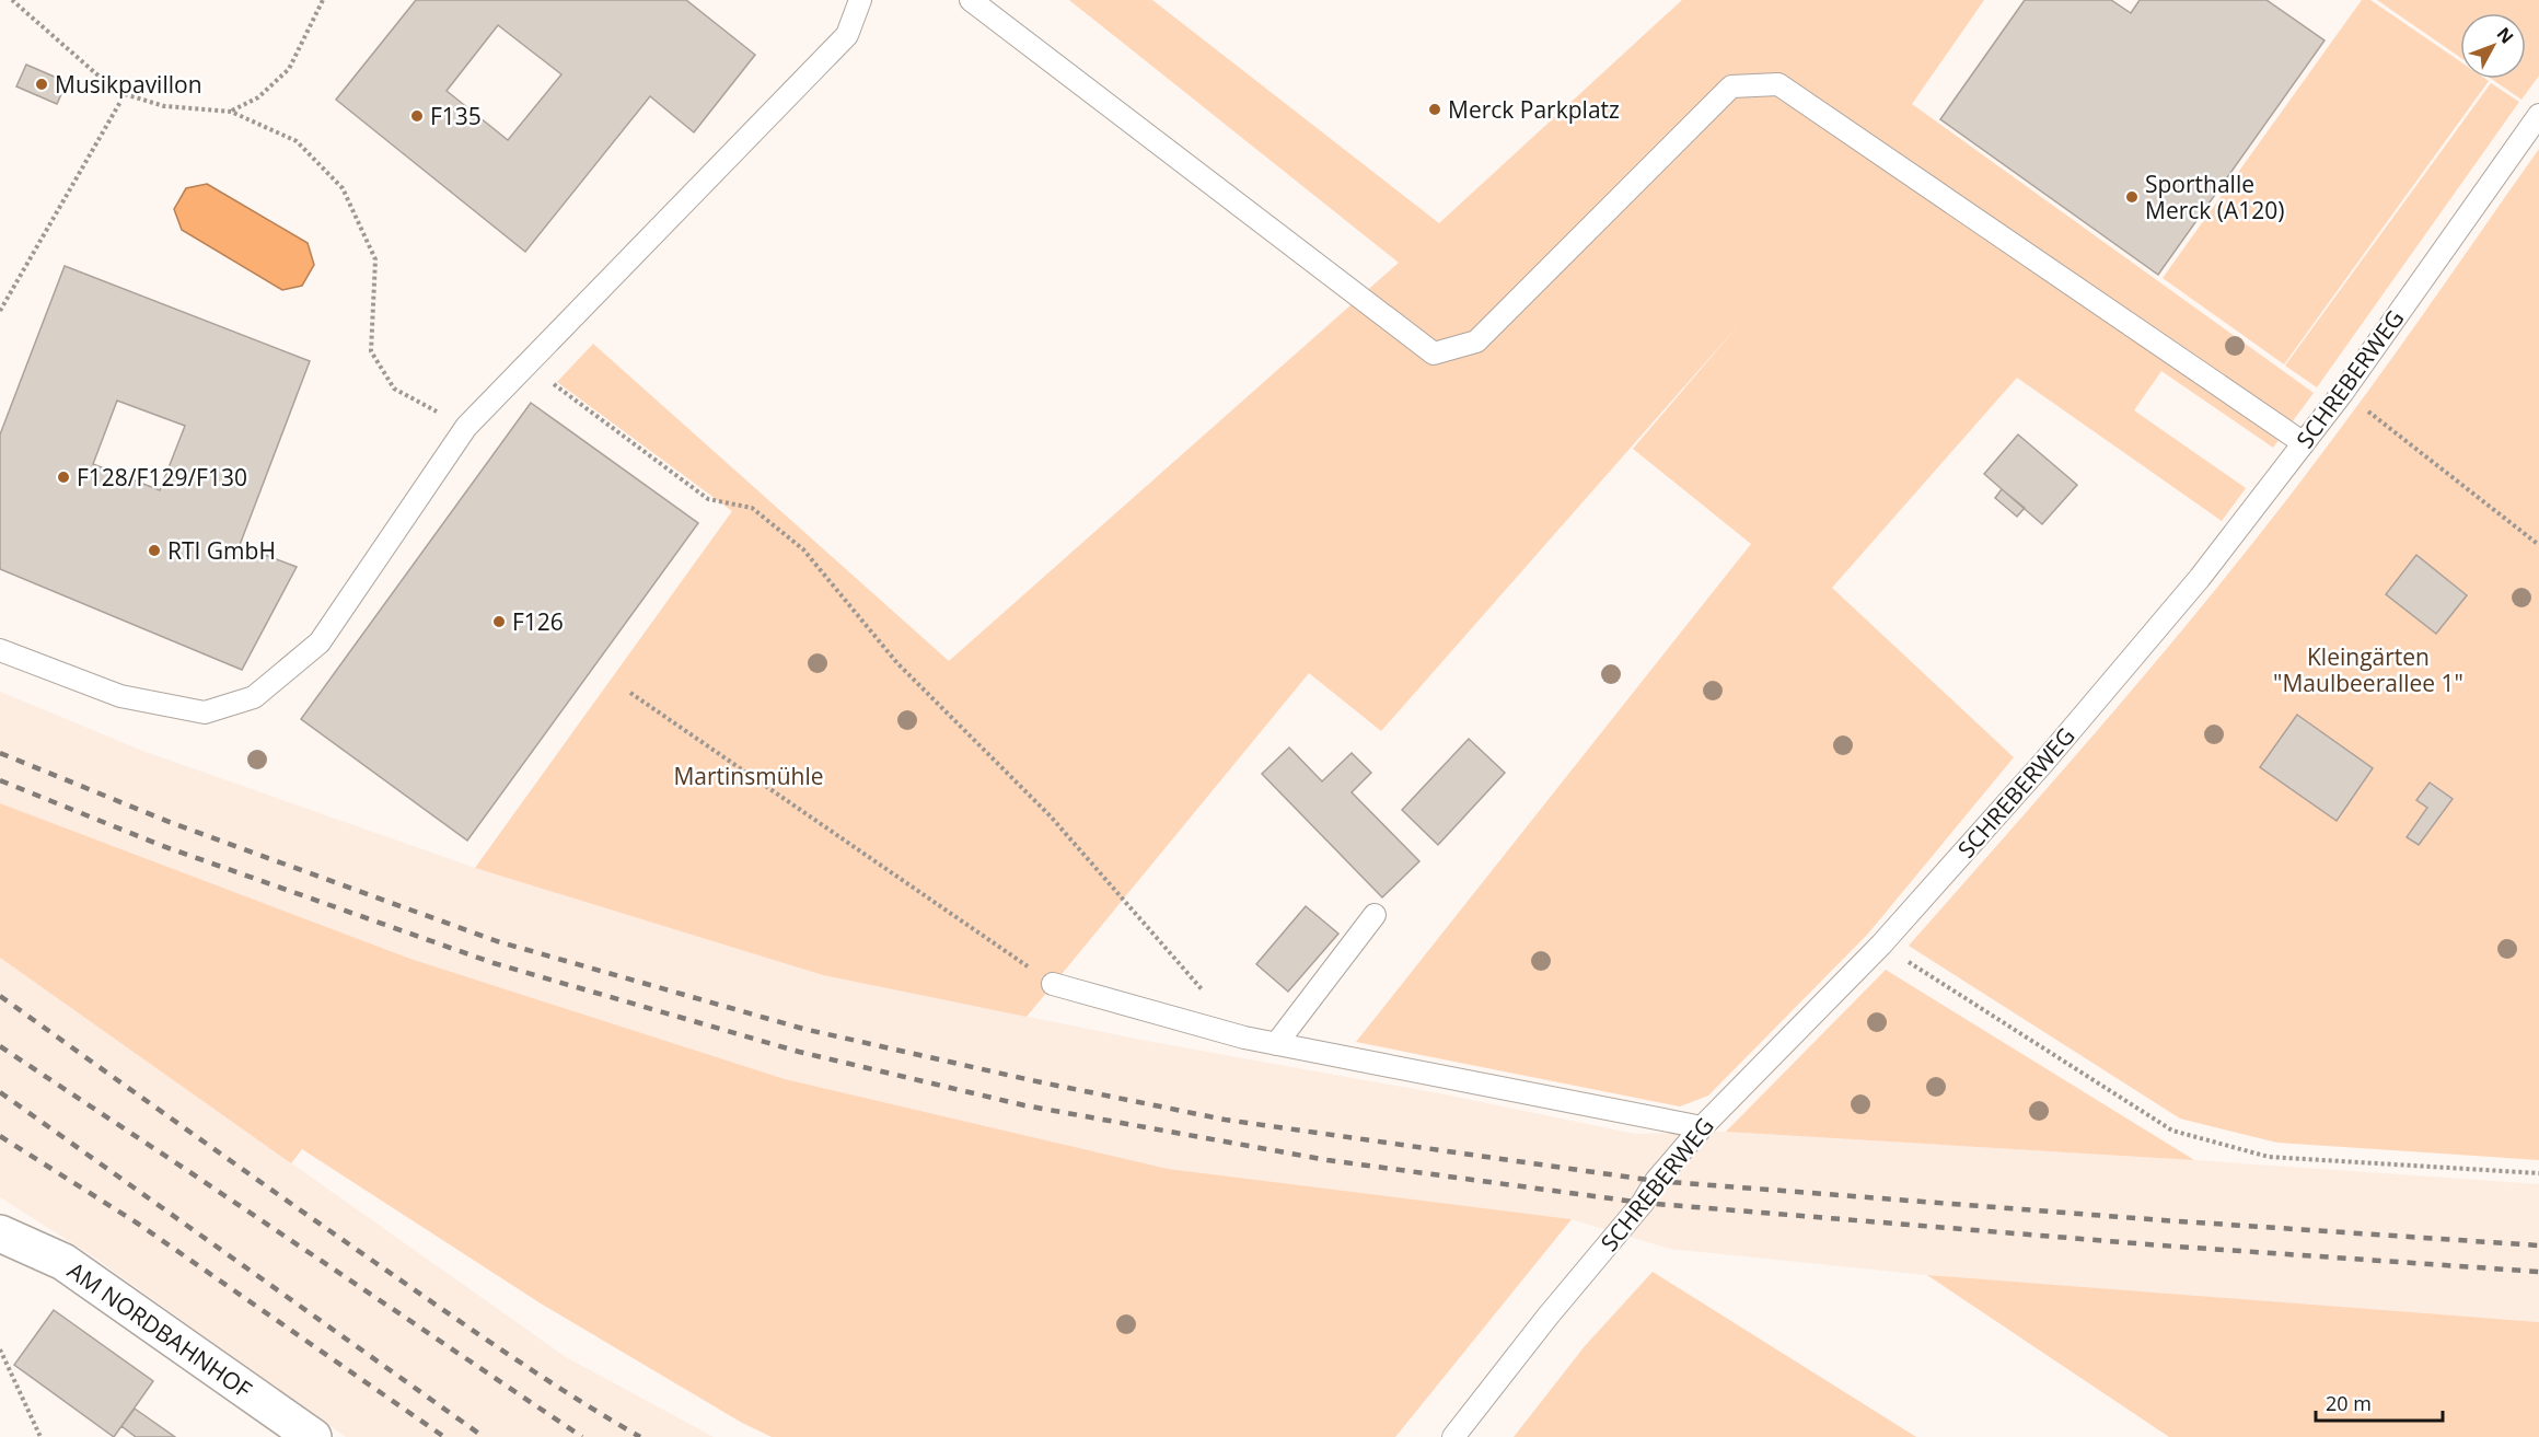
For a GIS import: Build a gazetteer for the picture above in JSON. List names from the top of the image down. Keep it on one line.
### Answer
{"streets":{"street":["AM NORDBAHNHOF"],"lane":["SCHREBERWEG"]},"parks":["Kleingärten \"Maulbeerallee 1\"","Martinsmühle"],"places":["Musikpavillon","Merck Parkplatz","F135","Sporthalle Merck (A120)","F128/F129/F130","RTI GmbH","F126"],"scale_bar":"20 m","north":"top right"}
